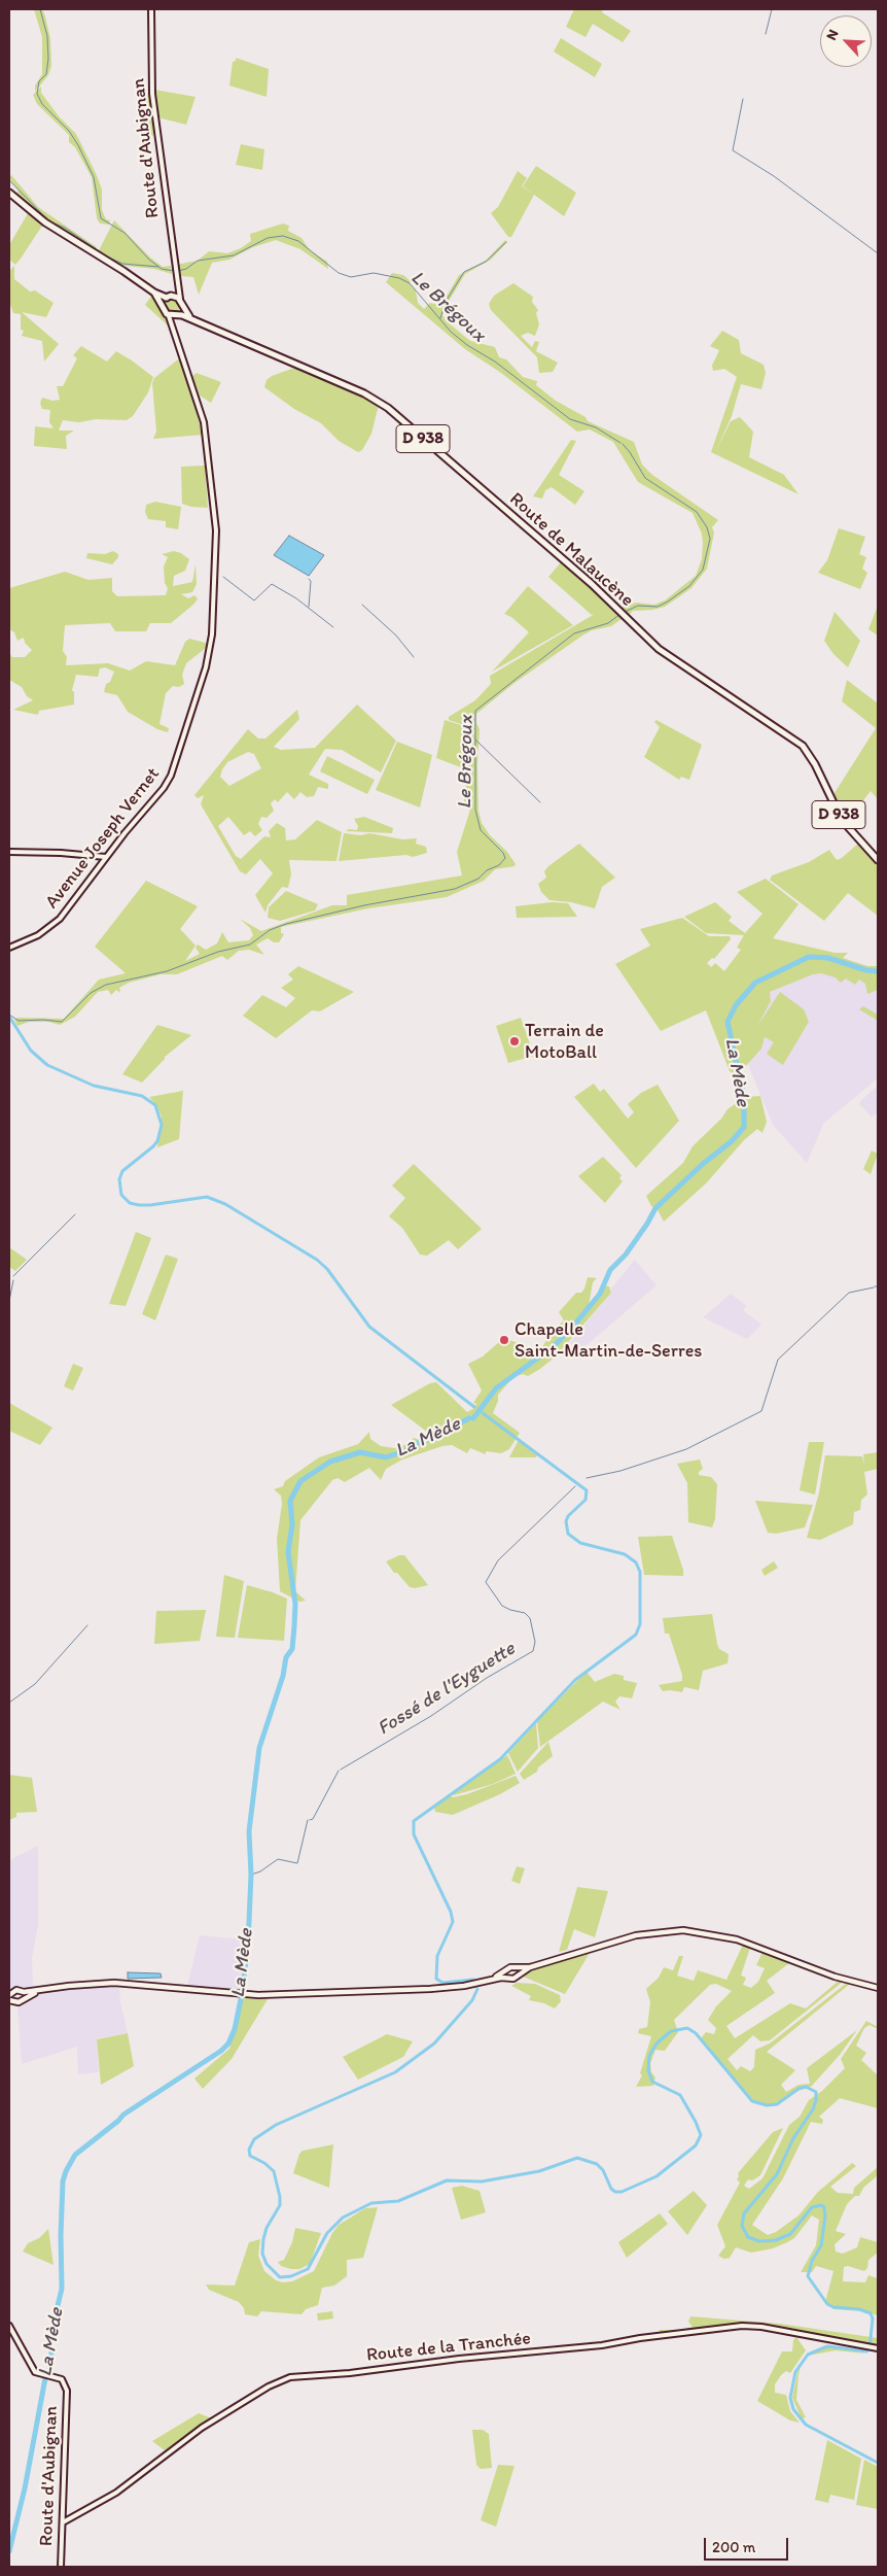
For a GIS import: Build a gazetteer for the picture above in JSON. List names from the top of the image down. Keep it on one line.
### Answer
{"streets":{"main road":["D 938","Route de Malaucène"],"street":["Route d'Aubignan","Avenue Joseph Vernet","Route de la Tranchée"]},"crossings":[["Route d'Aubignan","D 938"],["Route d'Aubignan","Avenue Joseph Vernet"],["Route d'Aubignan","Route de la Tranchée"],["D 938","Route de Malaucène"],["D 938","Avenue Joseph Vernet"]],"water":["Le Brégoux","La Mède","Fossé de l'Eyguette"],"places":["Terrain de MotoBall","Chapelle Saint-Martin-de-Serres"],"scale_bar":"200 m","north":"top left"}
